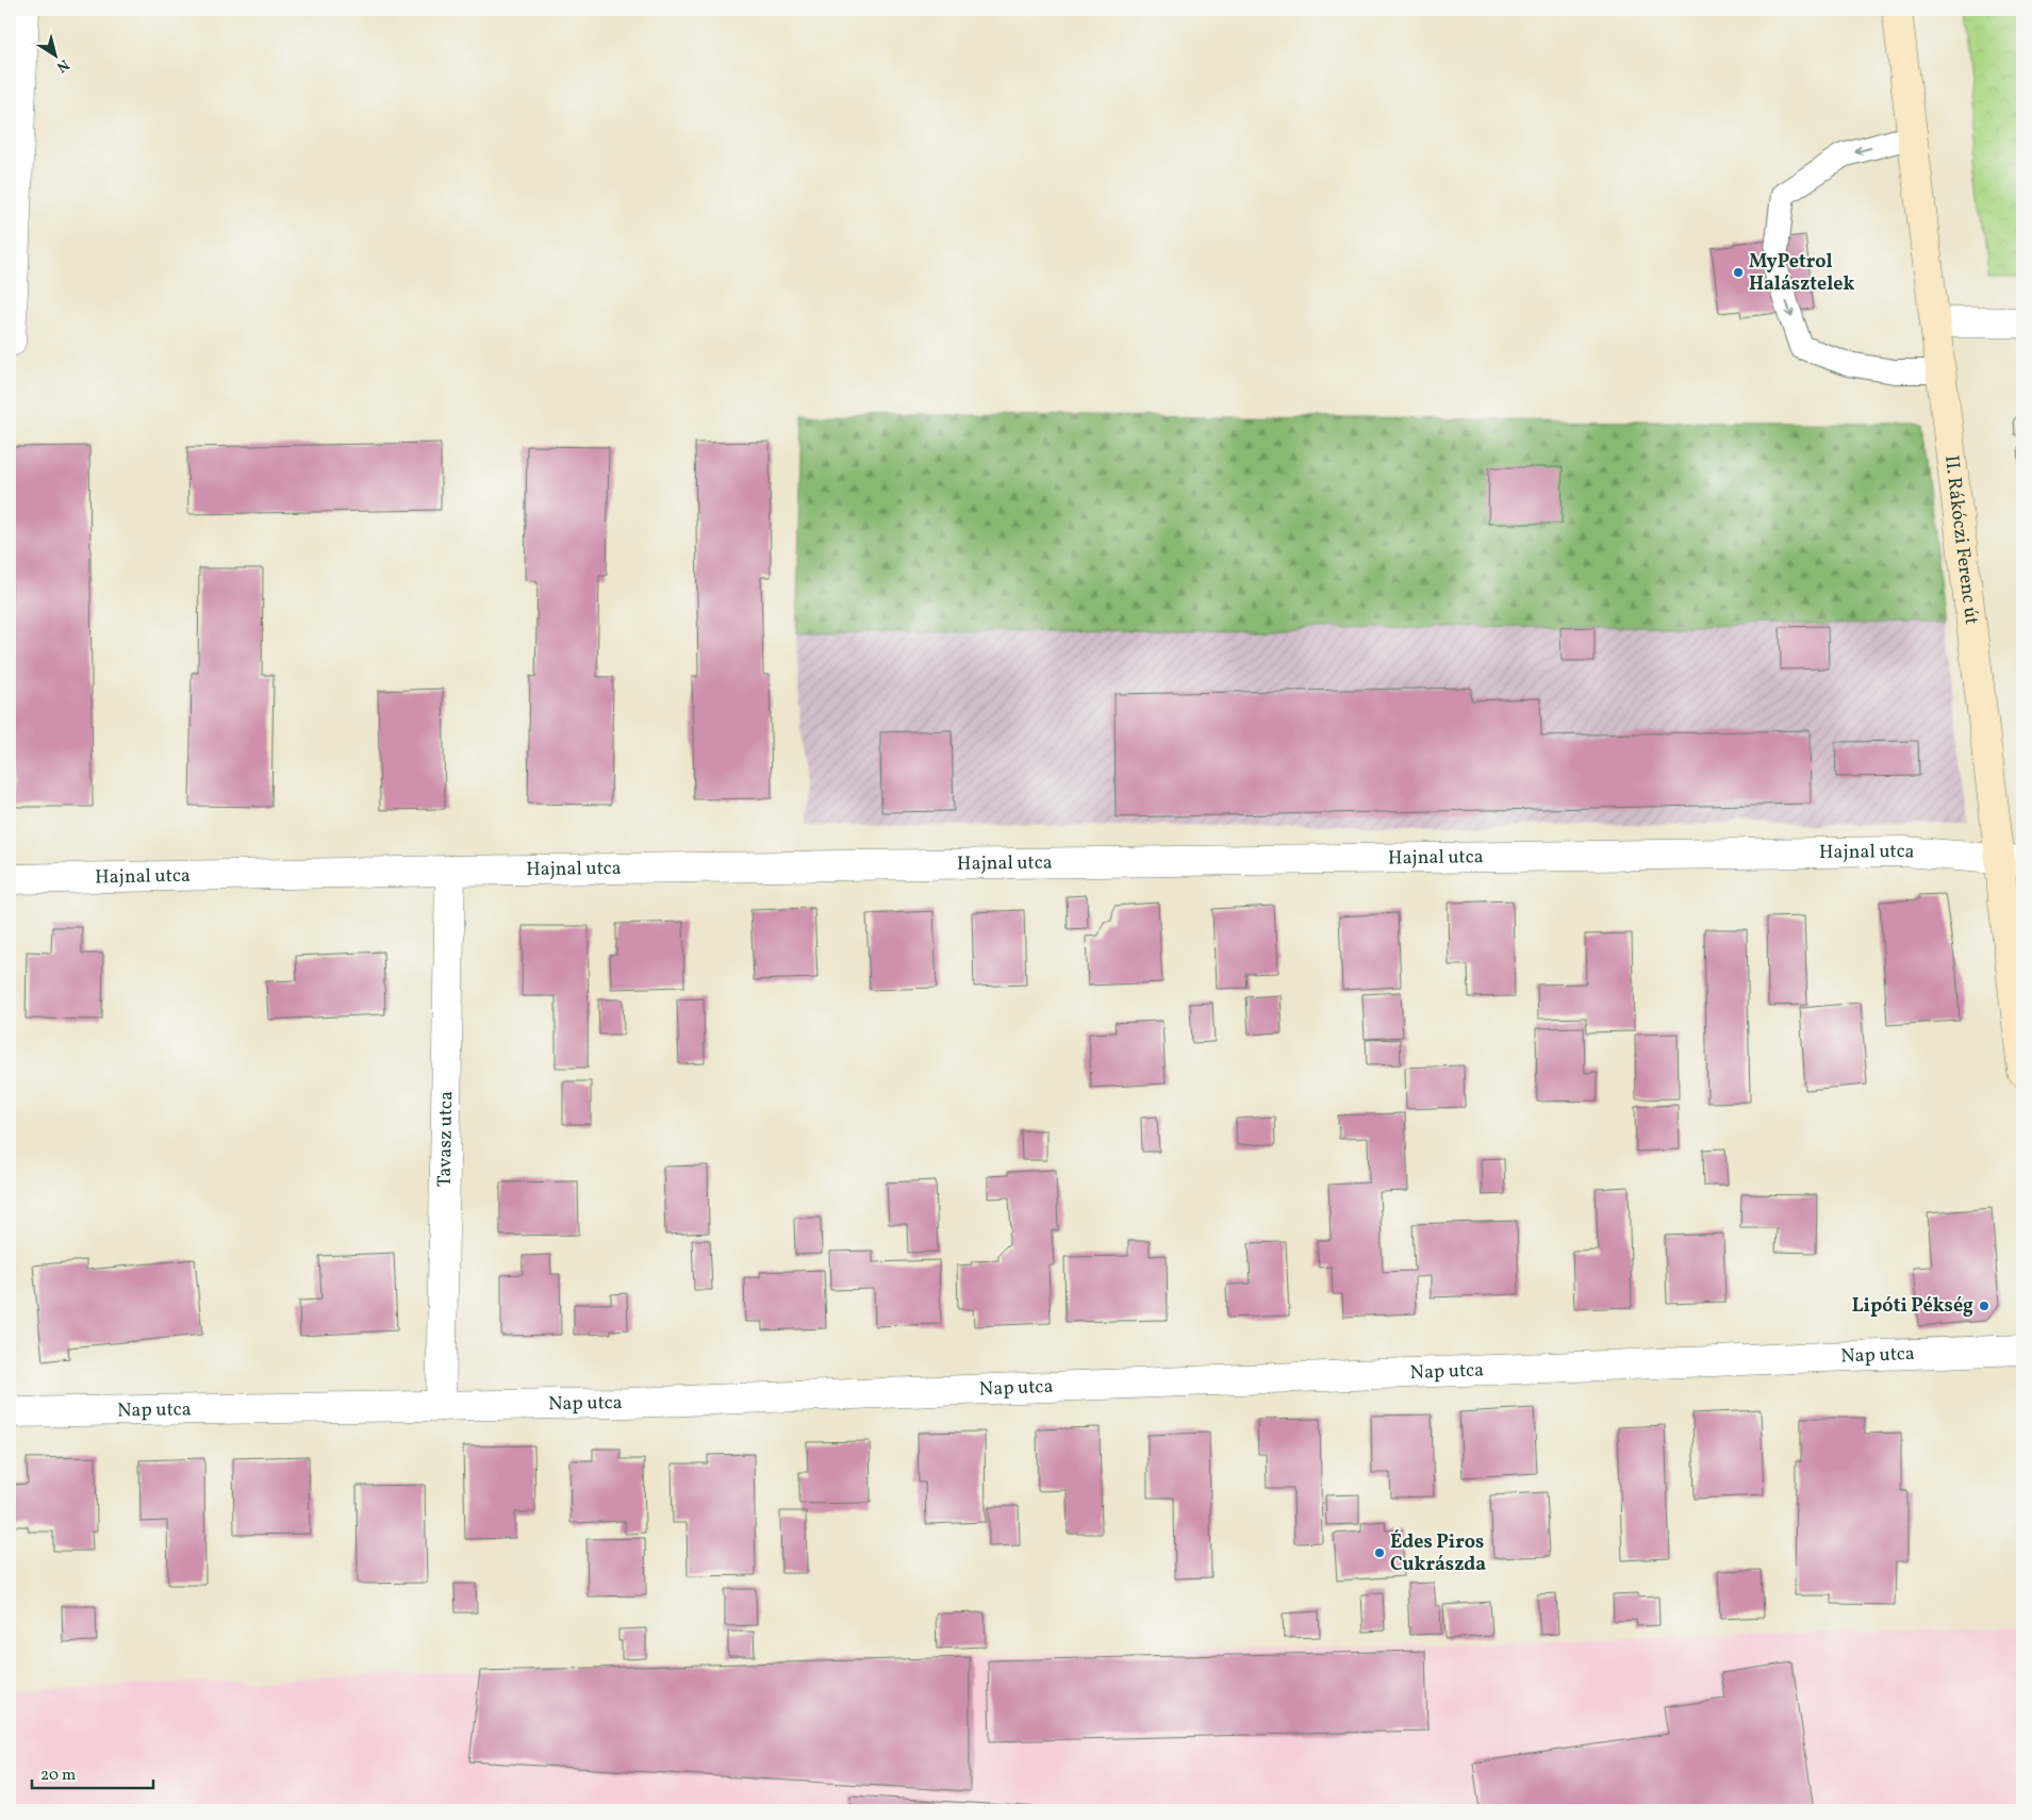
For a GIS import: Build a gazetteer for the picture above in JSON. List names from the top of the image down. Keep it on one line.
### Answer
{"streets":{"main road":["II. Rákóczi Ferenc út"],"street":["Hajnal utca","Tavasz utca","Nap utca"]},"crossings":[["II. Rákóczi Ferenc út","Hajnal utca"],["Hajnal utca","Tavasz utca"],["Tavasz utca","Nap utca"]],"places":["MyPetrol Halásztelek","Lipóti Pékség","Édes Piros Cukrászda"],"scale_bar":"20 m","north":"bottom right"}
